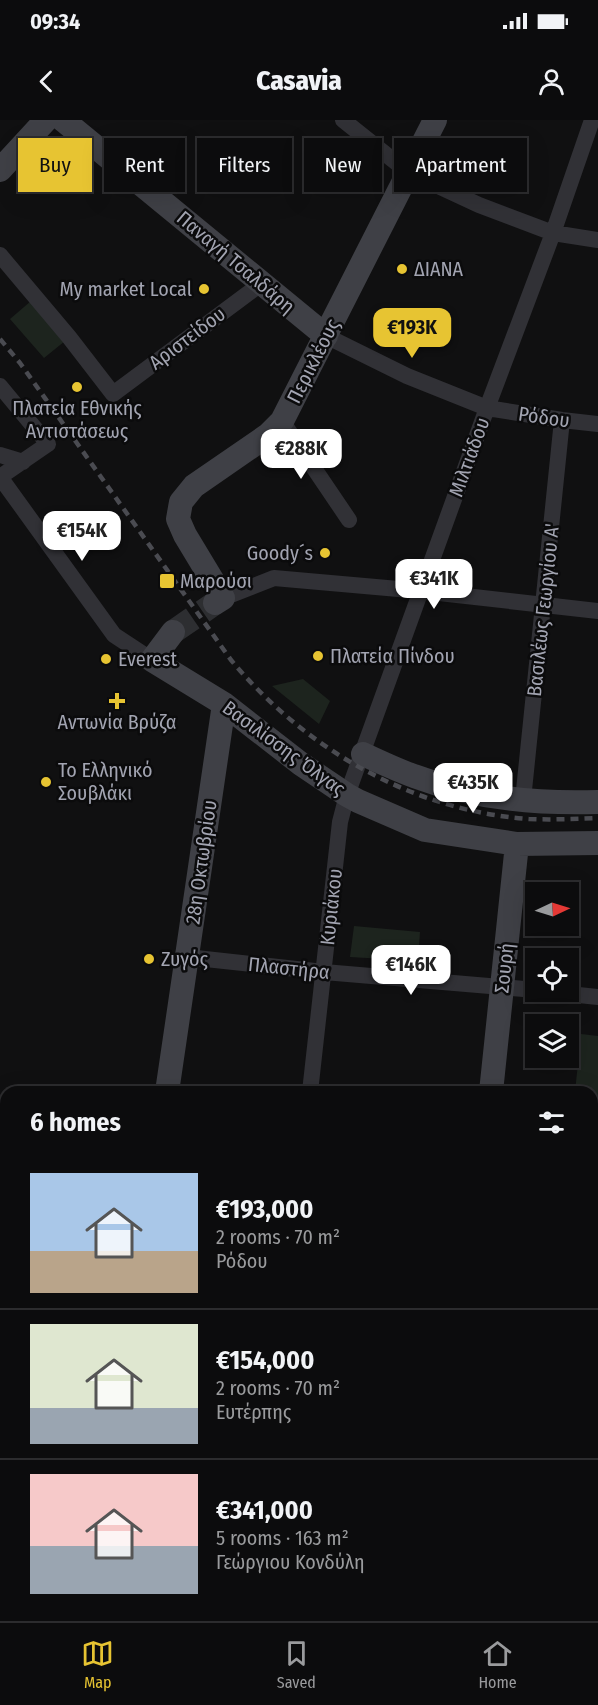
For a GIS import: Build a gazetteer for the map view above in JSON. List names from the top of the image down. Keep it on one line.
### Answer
{"streets":{"main road":["Παναγή Τσαλδάρη","Περικλέους","Βασιλίσσης Όλγας","28η Οκτωβρίου","Σουρή"],"street":["Αριστείδου","Ρόδου","Μιλτιάδου","Βασιλέως Γεωργίου Α'","Κυριάκου","Πλαστήρα"]},"crossings":[["Παναγή Τσαλδάρη","Αριστείδου"],["Παναγή Τσαλδάρη","Περικλέους"],["Παναγή Τσαλδάρη","Ρόδου"],["Περικλέους","Ρόδου"],["Ρόδου","Μιλτιάδου"],["Ρόδου","Βασιλέως Γεωργίου Α'"],["Μιλτιάδου","Βασιλίσσης Όλγας"],["Μιλτιάδου","Κυριάκου"],["Βασιλίσσης Όλγας","28η Οκτωβρίου"],["Βασιλίσσης Όλγας","Κυριάκου"],["Βασιλίσσης Όλγας","Σουρή"],["28η Οκτωβρίου","Πλαστήρα"],["Κυριάκου","Πλαστήρα"],["Πλαστήρα","Σουρή"]],"places":{"other":["ΔΙΑΝΑ","My market Local","Πλατεία Εθνικής Αντιστάσεως","Goody´s","Πλατεία Πίνδου","Everest","Το Ελληνικό Σουβλάκι","Ζυγός"],"transit":["Μαρούσι"],"health":["Αντωνία Βρύζα"]},"north":"right","page":{"status":"09:34","header":"Casavia","chip":["Buy","Rent","Filters","New","Apartment"],"price":["€193K","€288K","€154K","€341K","€435K","€146K"],"heading":"6 homes","list":[{"name":"€193,000","note":"2 rooms · 70 m² · Ρόδου"},{"name":"€154,000","note":"2 rooms · 70 m² · Ευτέρπης"},{"name":"€341,000","note":"5 rooms · 163 m² · Γεώργιου Κονδύλη"}],"tabs":["Map","Saved","Home"]}}
